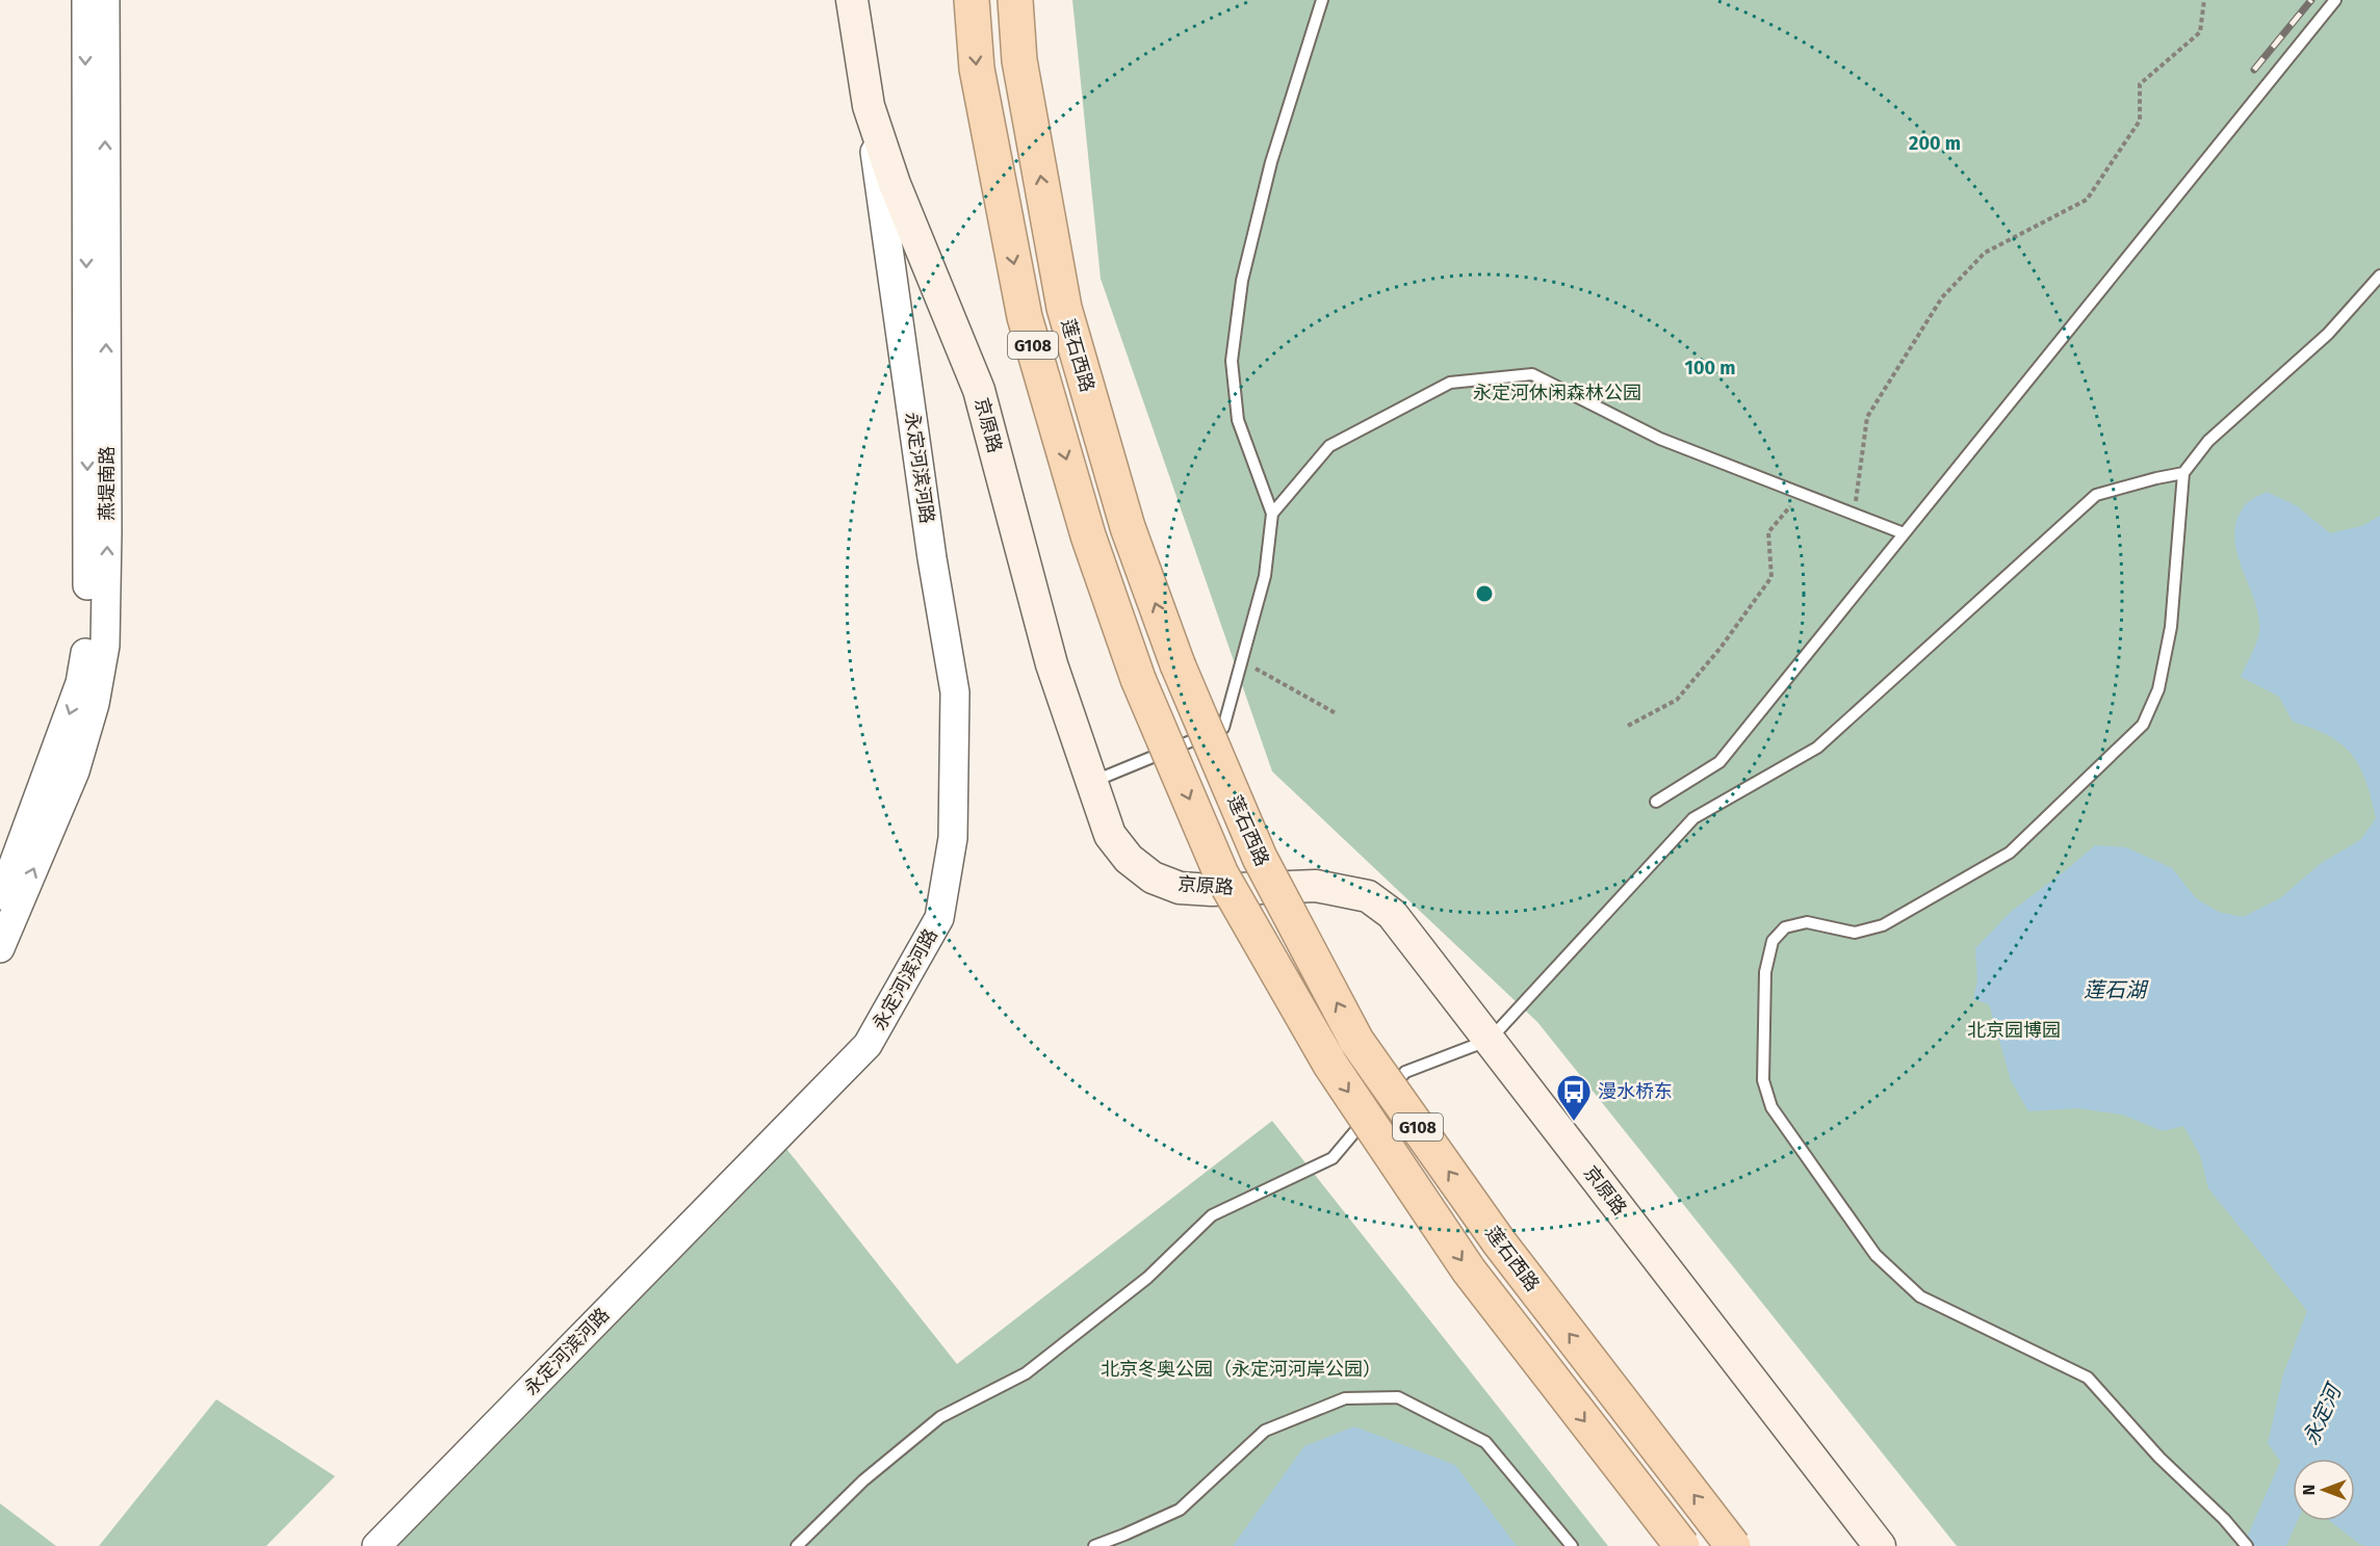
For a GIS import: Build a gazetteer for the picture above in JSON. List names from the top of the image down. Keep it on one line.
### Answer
{"streets":{"highway":["G108","莲石西路"],"main road":["京原路"],"street":["永定河滨河路","燕堤南路"]},"crossings":[["京原路","永定河滨河路"]],"water":["莲石湖","永定河"],"parks":["永定河休闲森林公园","北京园博园","北京冬奥公园（永定河河岸公园）"],"places":{"bus stop":["漫水桥东"]},"north":"left","rings":["200 m","100 m"]}
